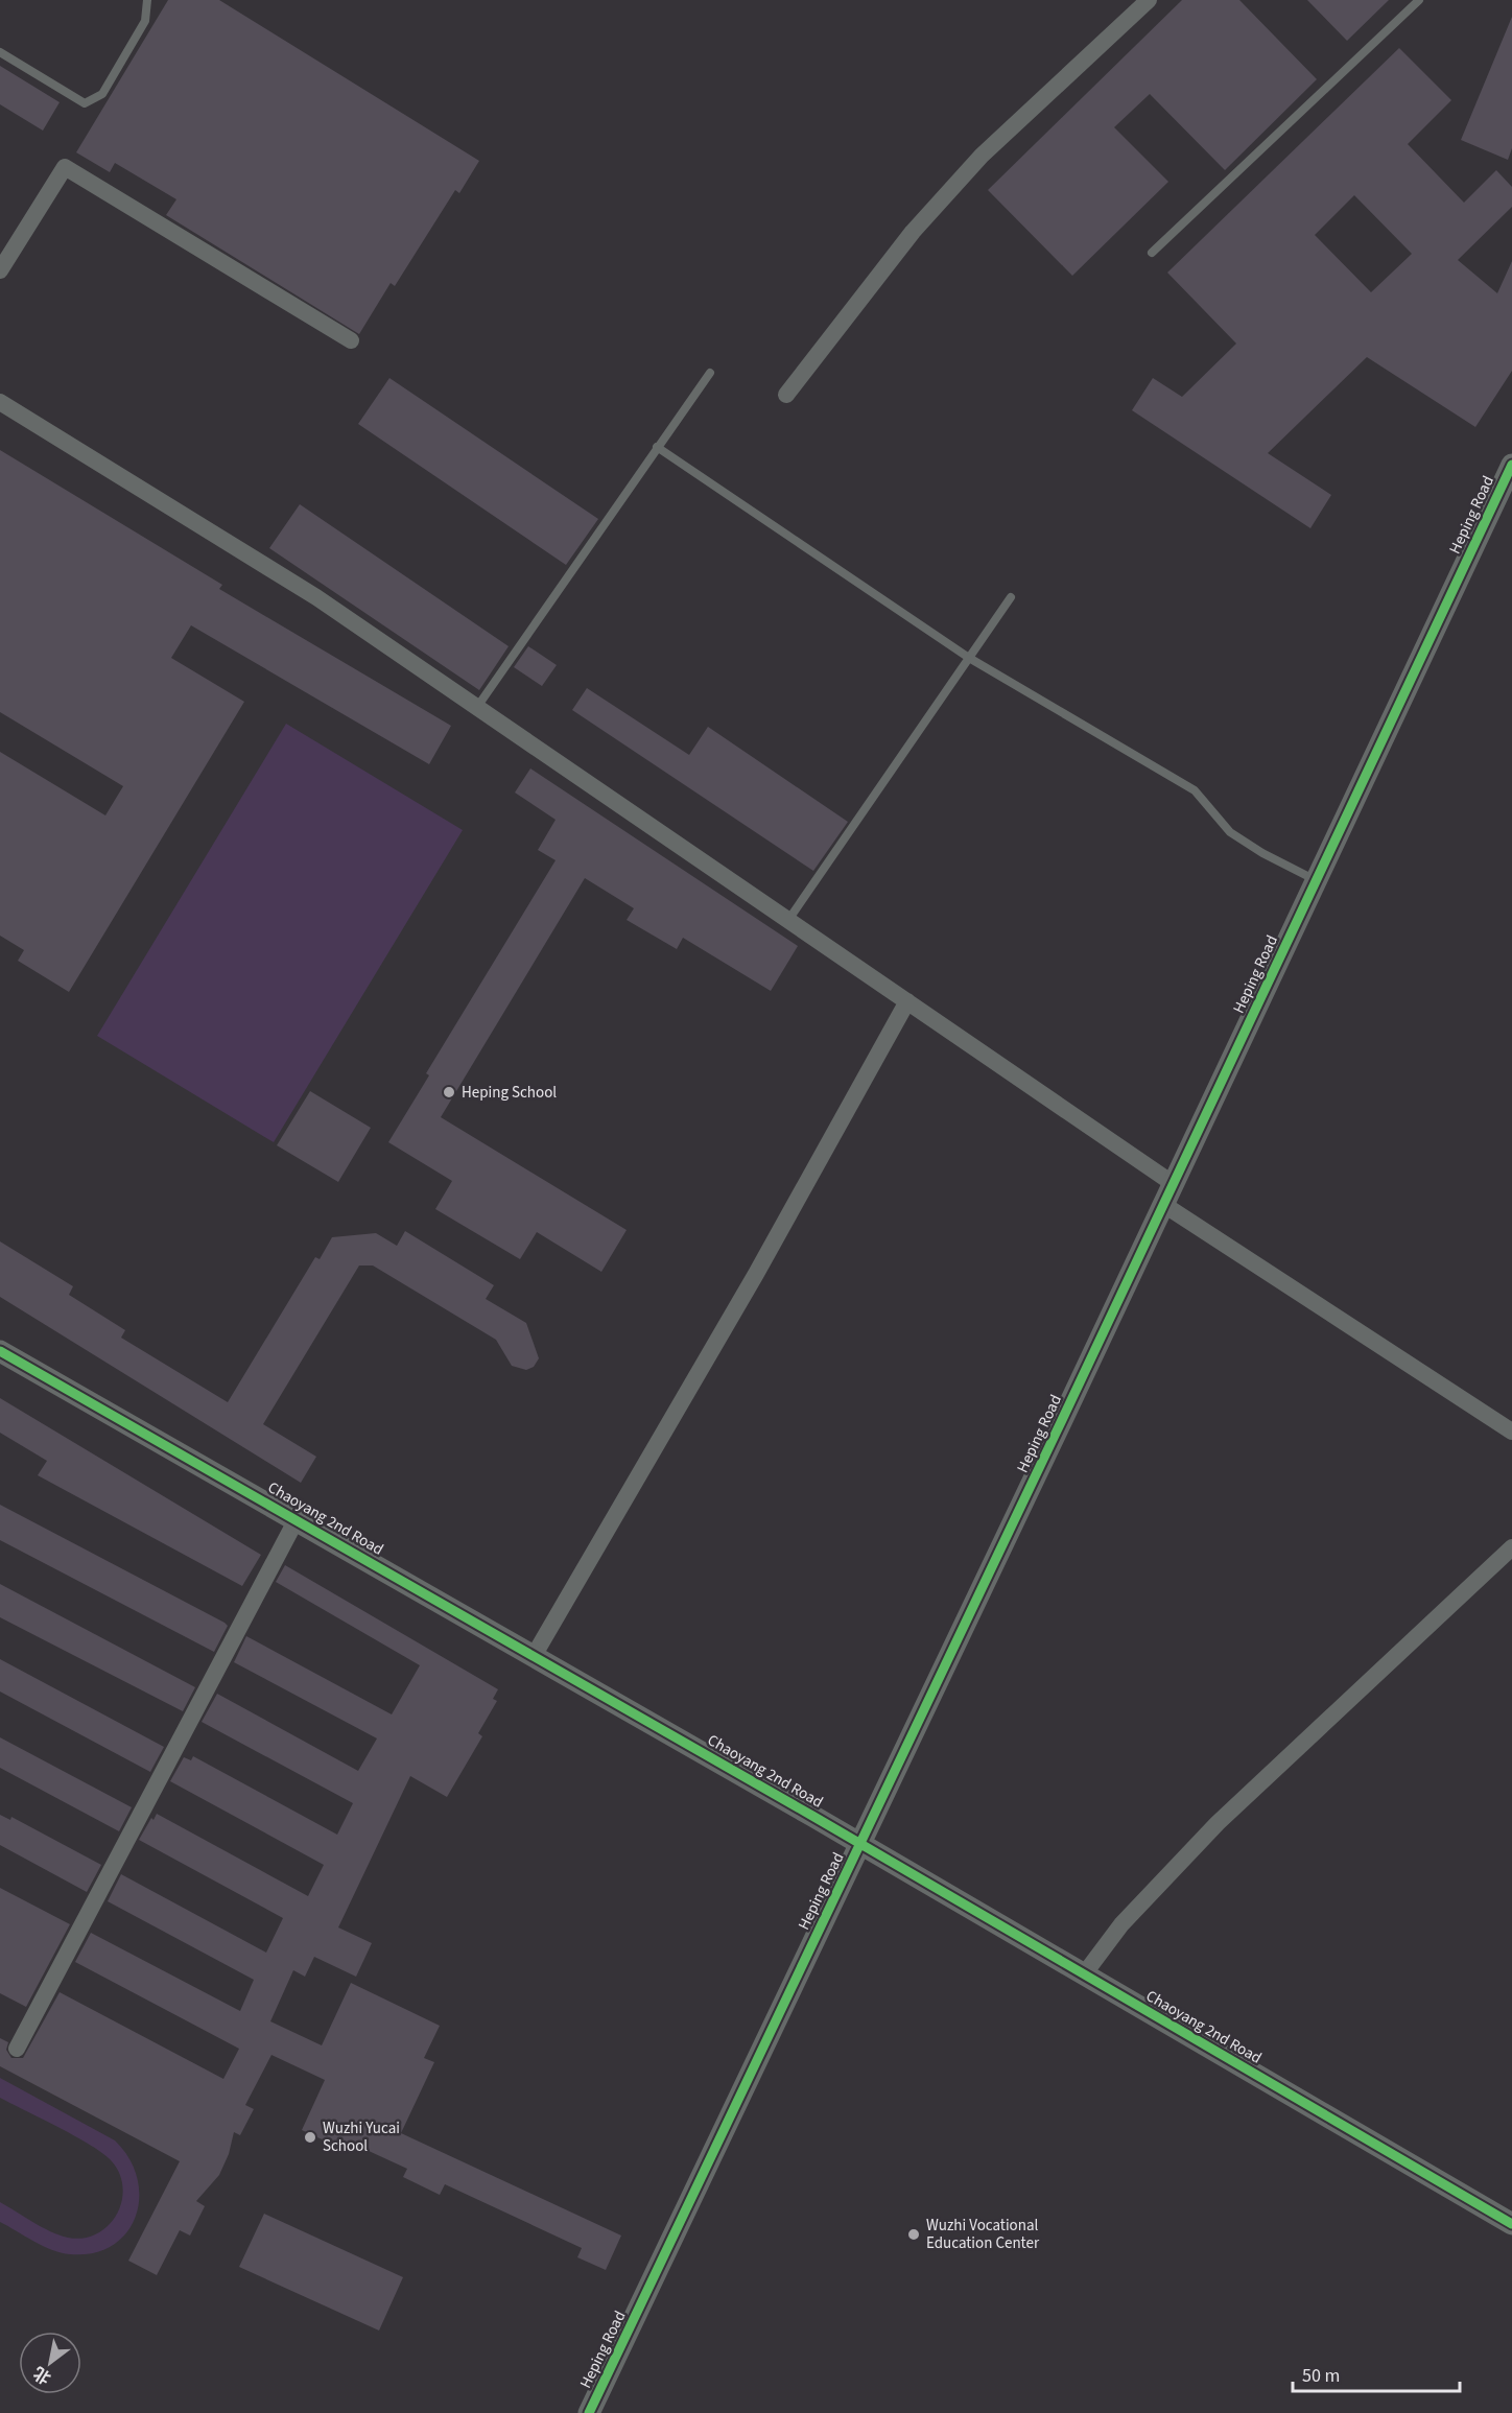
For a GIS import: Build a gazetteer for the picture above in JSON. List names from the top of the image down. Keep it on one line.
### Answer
{"streets":{"street":["Heping Road","Chaoyang 2nd Road"]},"crossings":[["Heping Road","Chaoyang 2nd Road"]],"places":["Heping School","Wuzhi Yucai School","Wuzhi Vocational Education Center"],"scale_bar":"50 m","north":"bottom left"}
